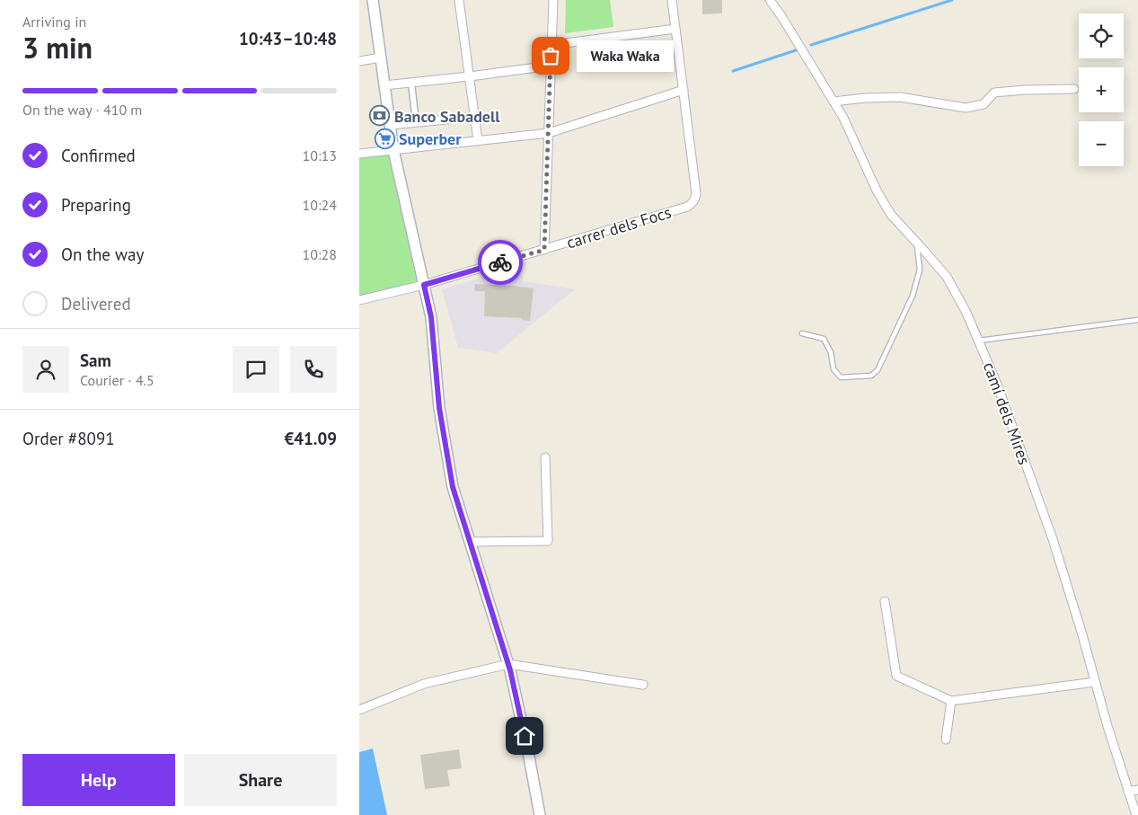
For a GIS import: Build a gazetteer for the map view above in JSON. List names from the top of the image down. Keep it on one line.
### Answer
{"streets":{"street":["carrer dels Focs","camí dels Mires"]},"places":{"other":["Waka Waka"],"bank":["Banco Sabadell"],"supermarket":["Superber"]},"page":{"heading":["3 min","Arriving in","10:43–10:48"],"panel":["Sam","Courier · 4.5","Order #8091","€41.09"],"map_buttons":["+","−"],"bubble":"Waka Waka","bar":"On the way · 410 m","list":[["Confirmed","10:13"],["Preparing","10:24"],["On the way","10:28"],"Delivered"],"buttons":["Help","Share"]}}
